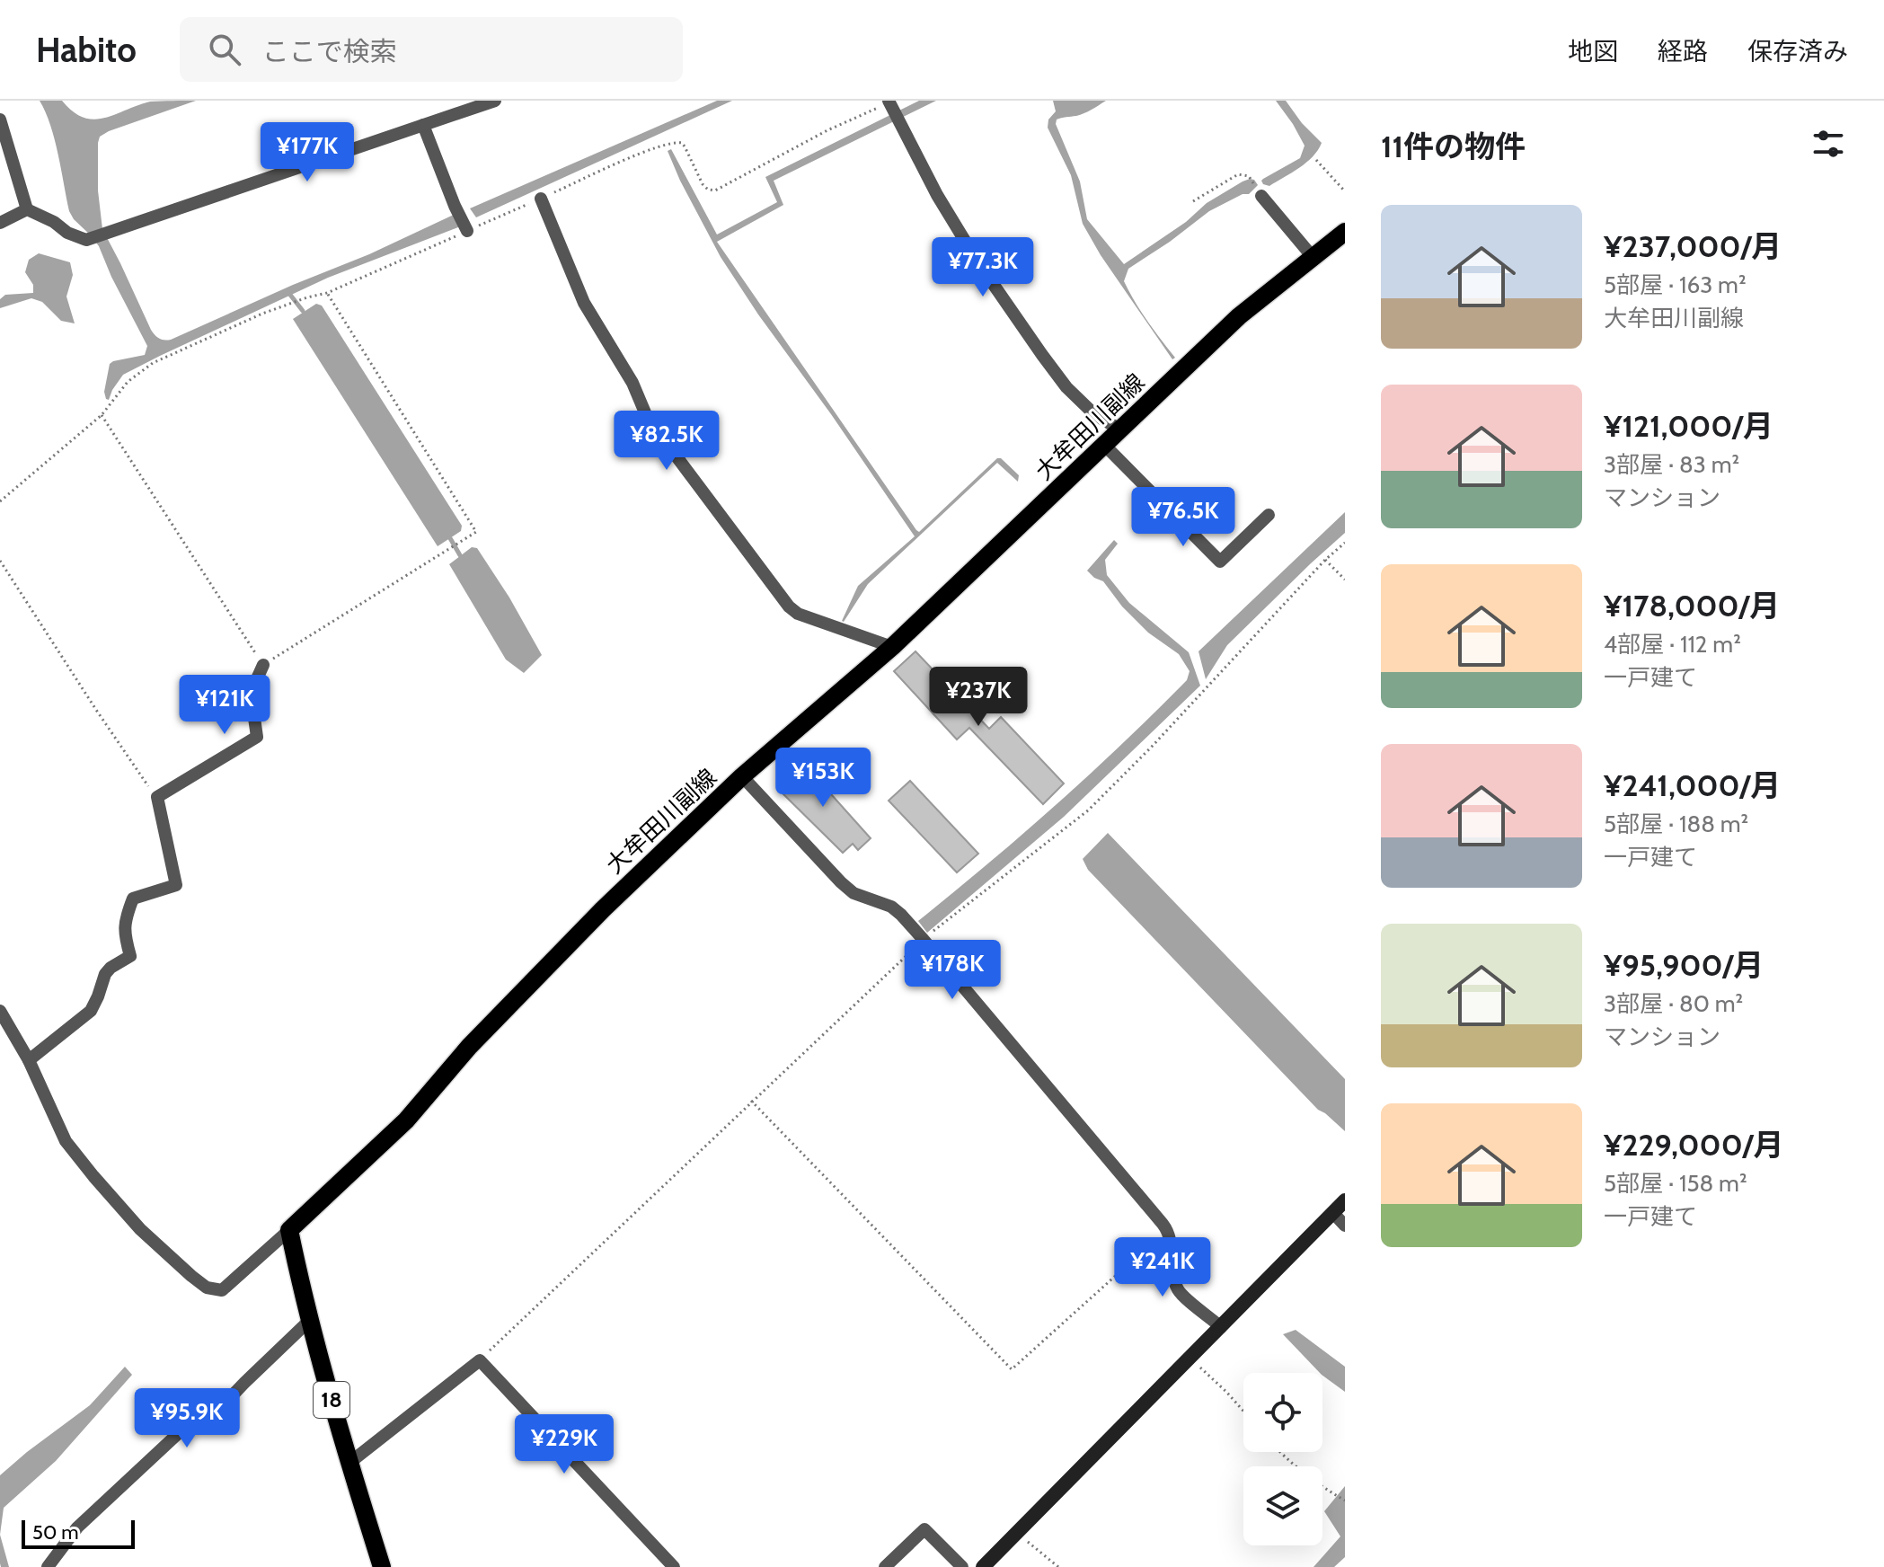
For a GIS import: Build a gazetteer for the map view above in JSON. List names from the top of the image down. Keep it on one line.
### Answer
{"streets":{"main road":["大牟田川副線","18"]},"crossings":[["大牟田川副線","18"]],"scale_bar":"50 m","page":{"header":"Habito","search":"ここで検索","nav":["地図","経路","保存済み"],"heading":"11件の物件","price":["¥177K","¥77.3K","¥82.5K","¥76.5K","¥237K","¥121K","¥153K","¥178K","¥241K","¥95.9K","¥229K"],"list":[{"name":"¥237,000/月","note":"5部屋 · 163 m² · 大牟田川副線"},{"name":"¥121,000/月","note":"3部屋 · 83 m² · マンション"},{"name":"¥178,000/月","note":"4部屋 · 112 m² · 一戸建て"},{"name":"¥241,000/月","note":"5部屋 · 188 m² · 一戸建て"},{"name":"¥95,900/月","note":"3部屋 · 80 m² · マンション"},{"name":"¥229,000/月","note":"5部屋 · 158 m² · 一戸建て"}],"scale":"50 m"}}
